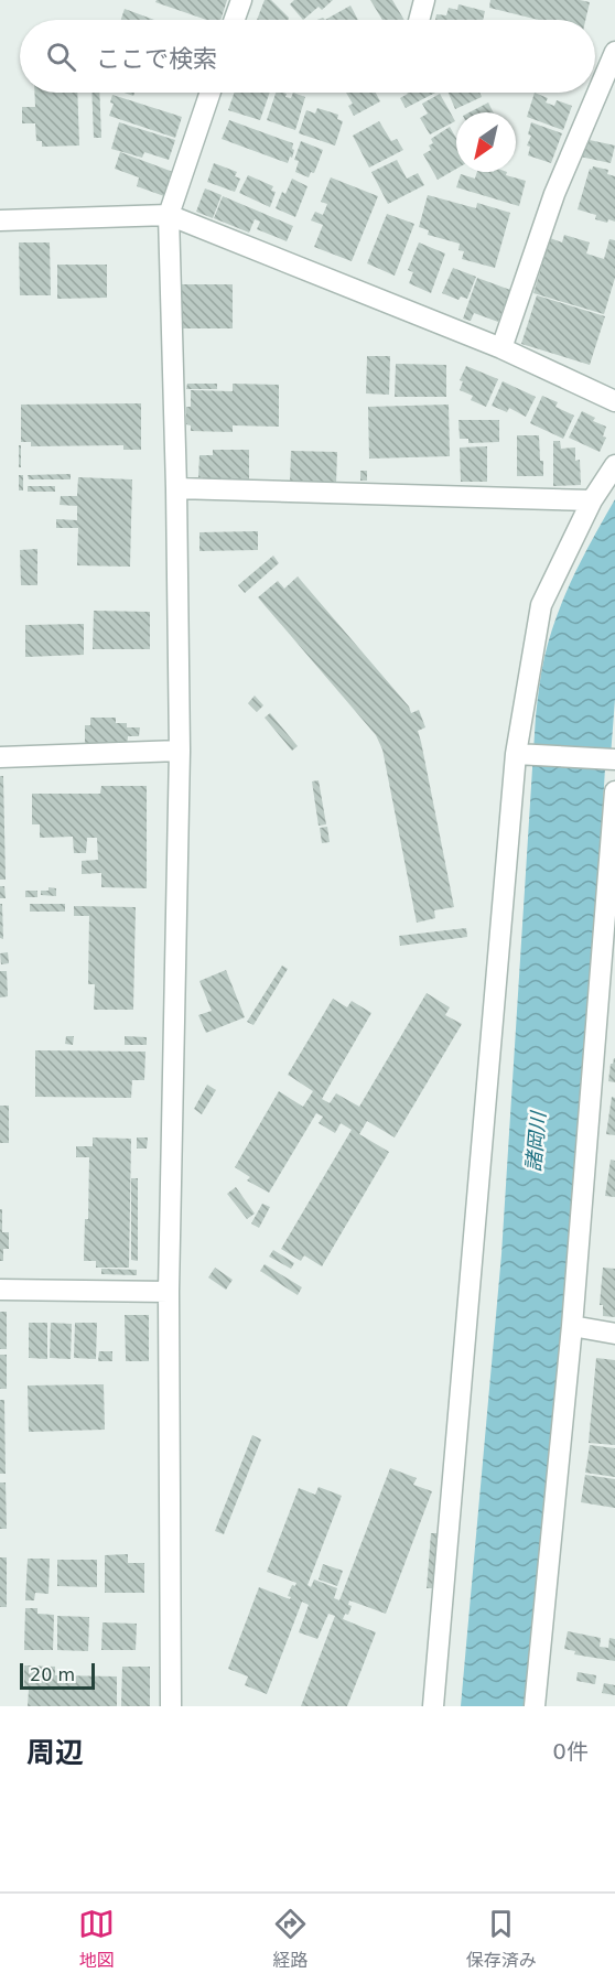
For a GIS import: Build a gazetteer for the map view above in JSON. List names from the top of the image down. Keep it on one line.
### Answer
{"water":["諸岡川"],"scale_bar":"20 m","north":"bottom left","page":{"search":"ここで検索","scale":"20 m","heading":["周辺","0件"],"nav":["地図","経路","保存済み"]}}
